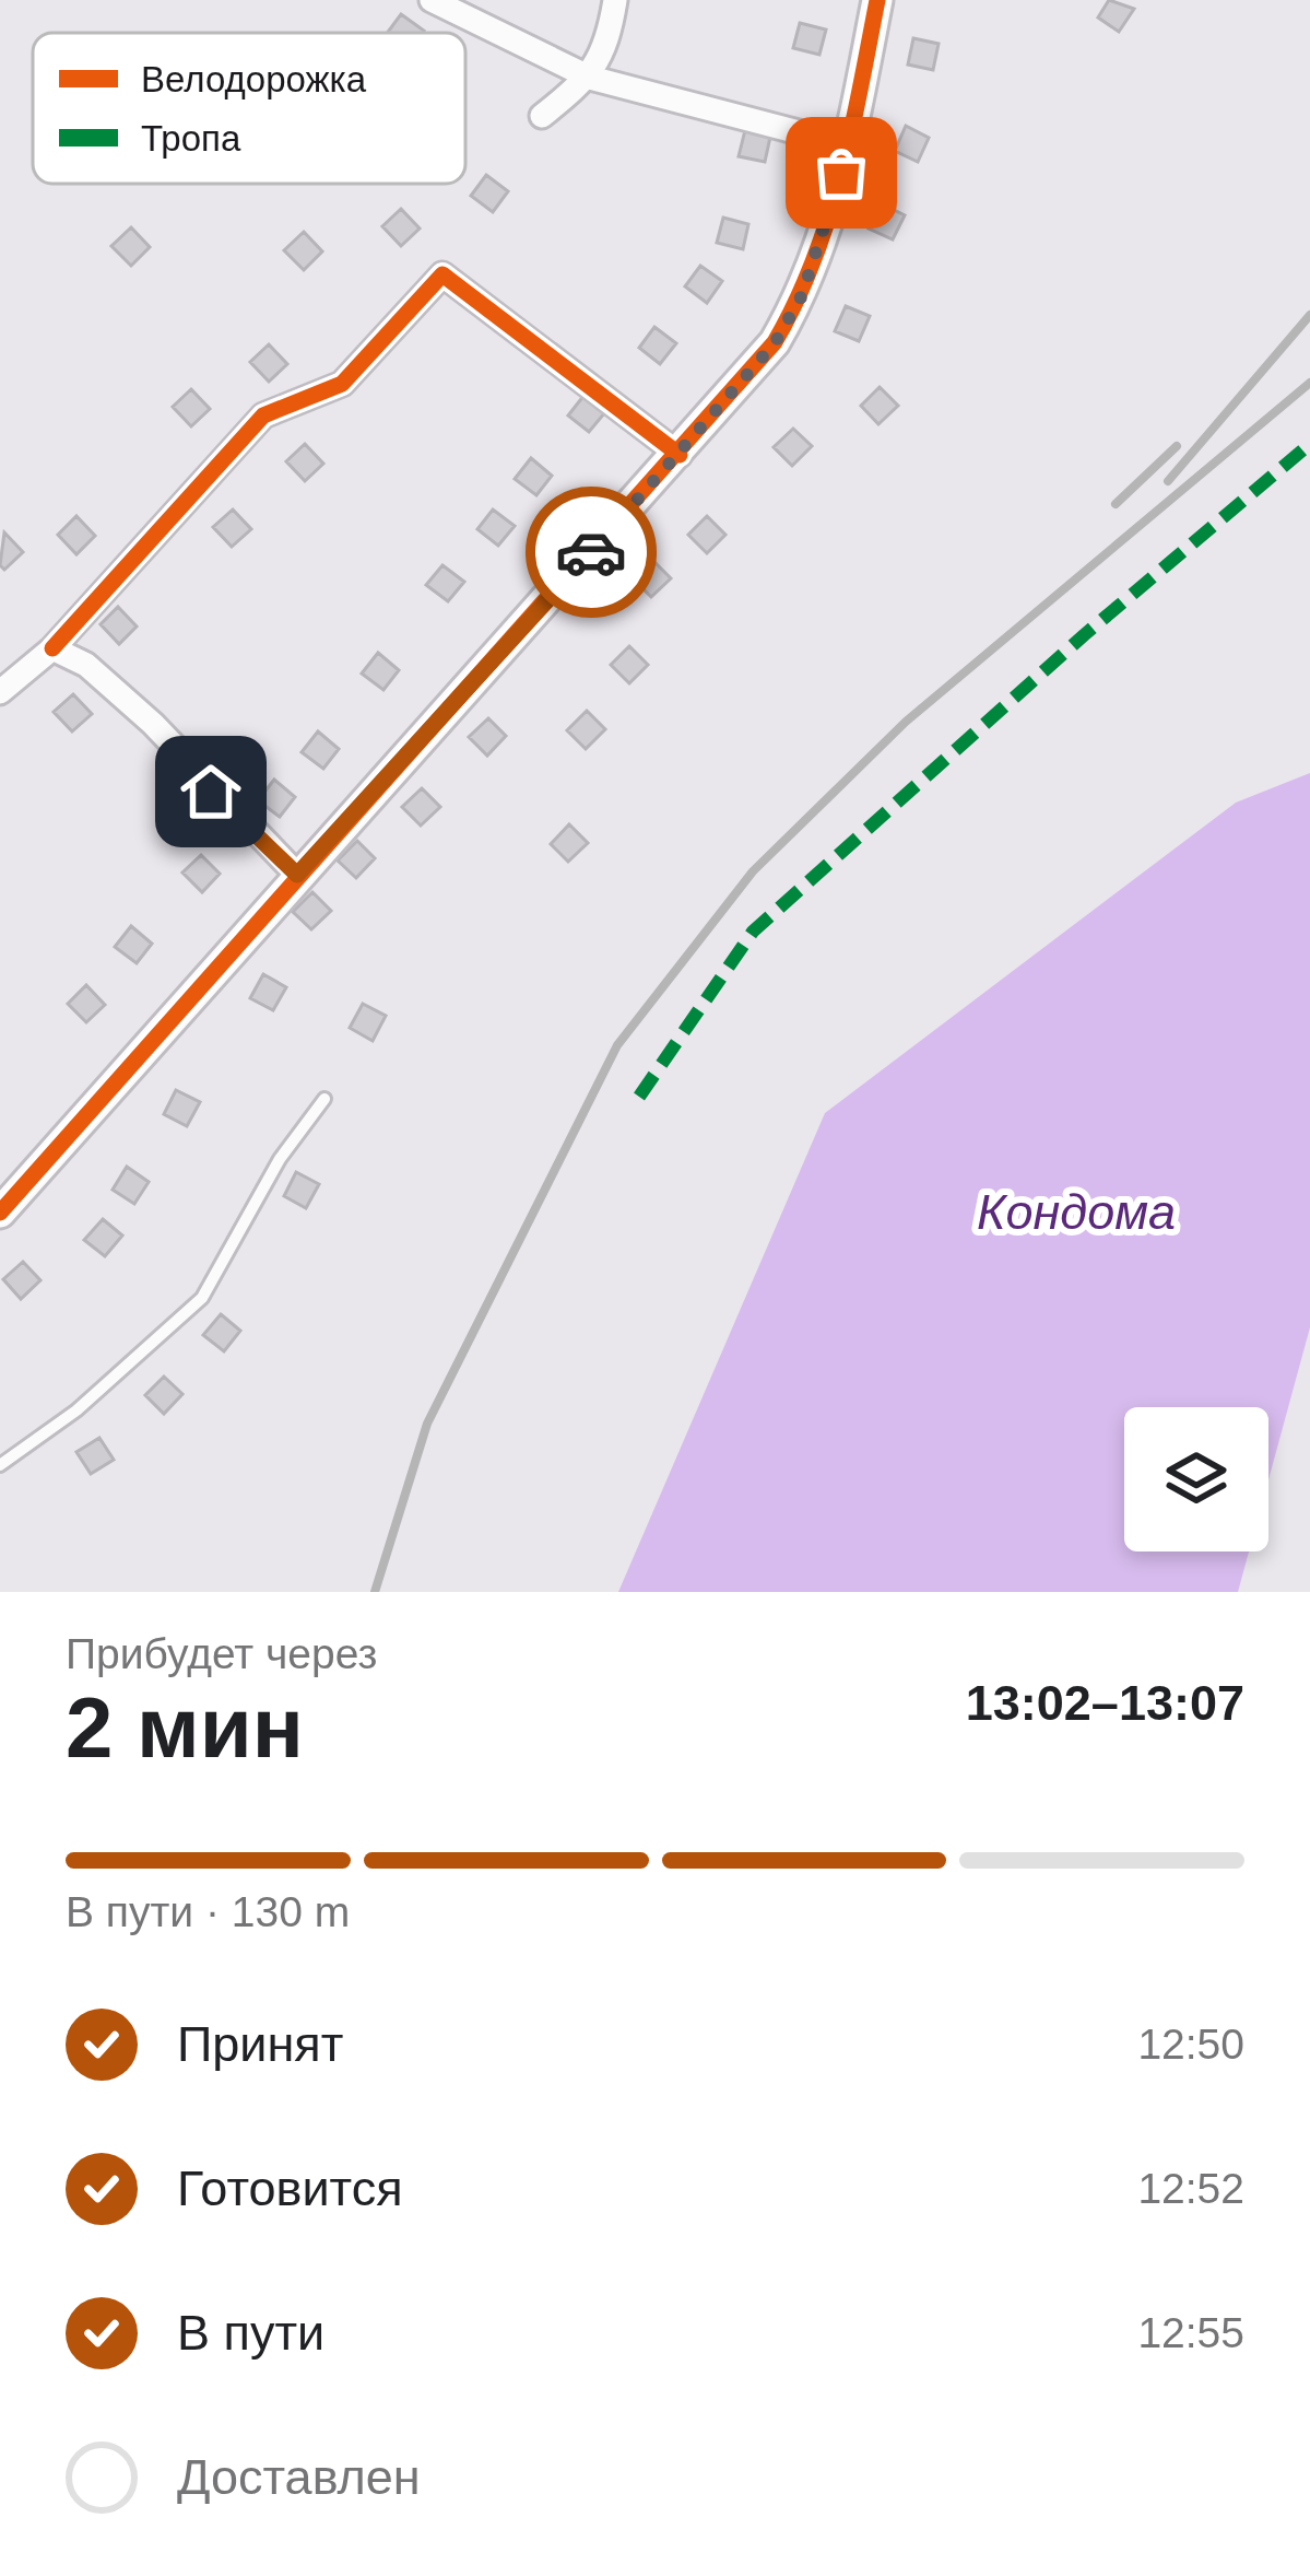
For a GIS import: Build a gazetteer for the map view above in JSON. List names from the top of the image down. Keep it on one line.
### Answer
{"water":["Кондома"],"legend":["Велодорожка","Тропа"],"page":{"heading":["2 мин","Прибудет через","13:02–13:07"],"bar":"В пути · 130 m","list":[["Принят","12:50"],["Готовится","12:52"],["В пути","12:55"],"Доставлен"]}}
